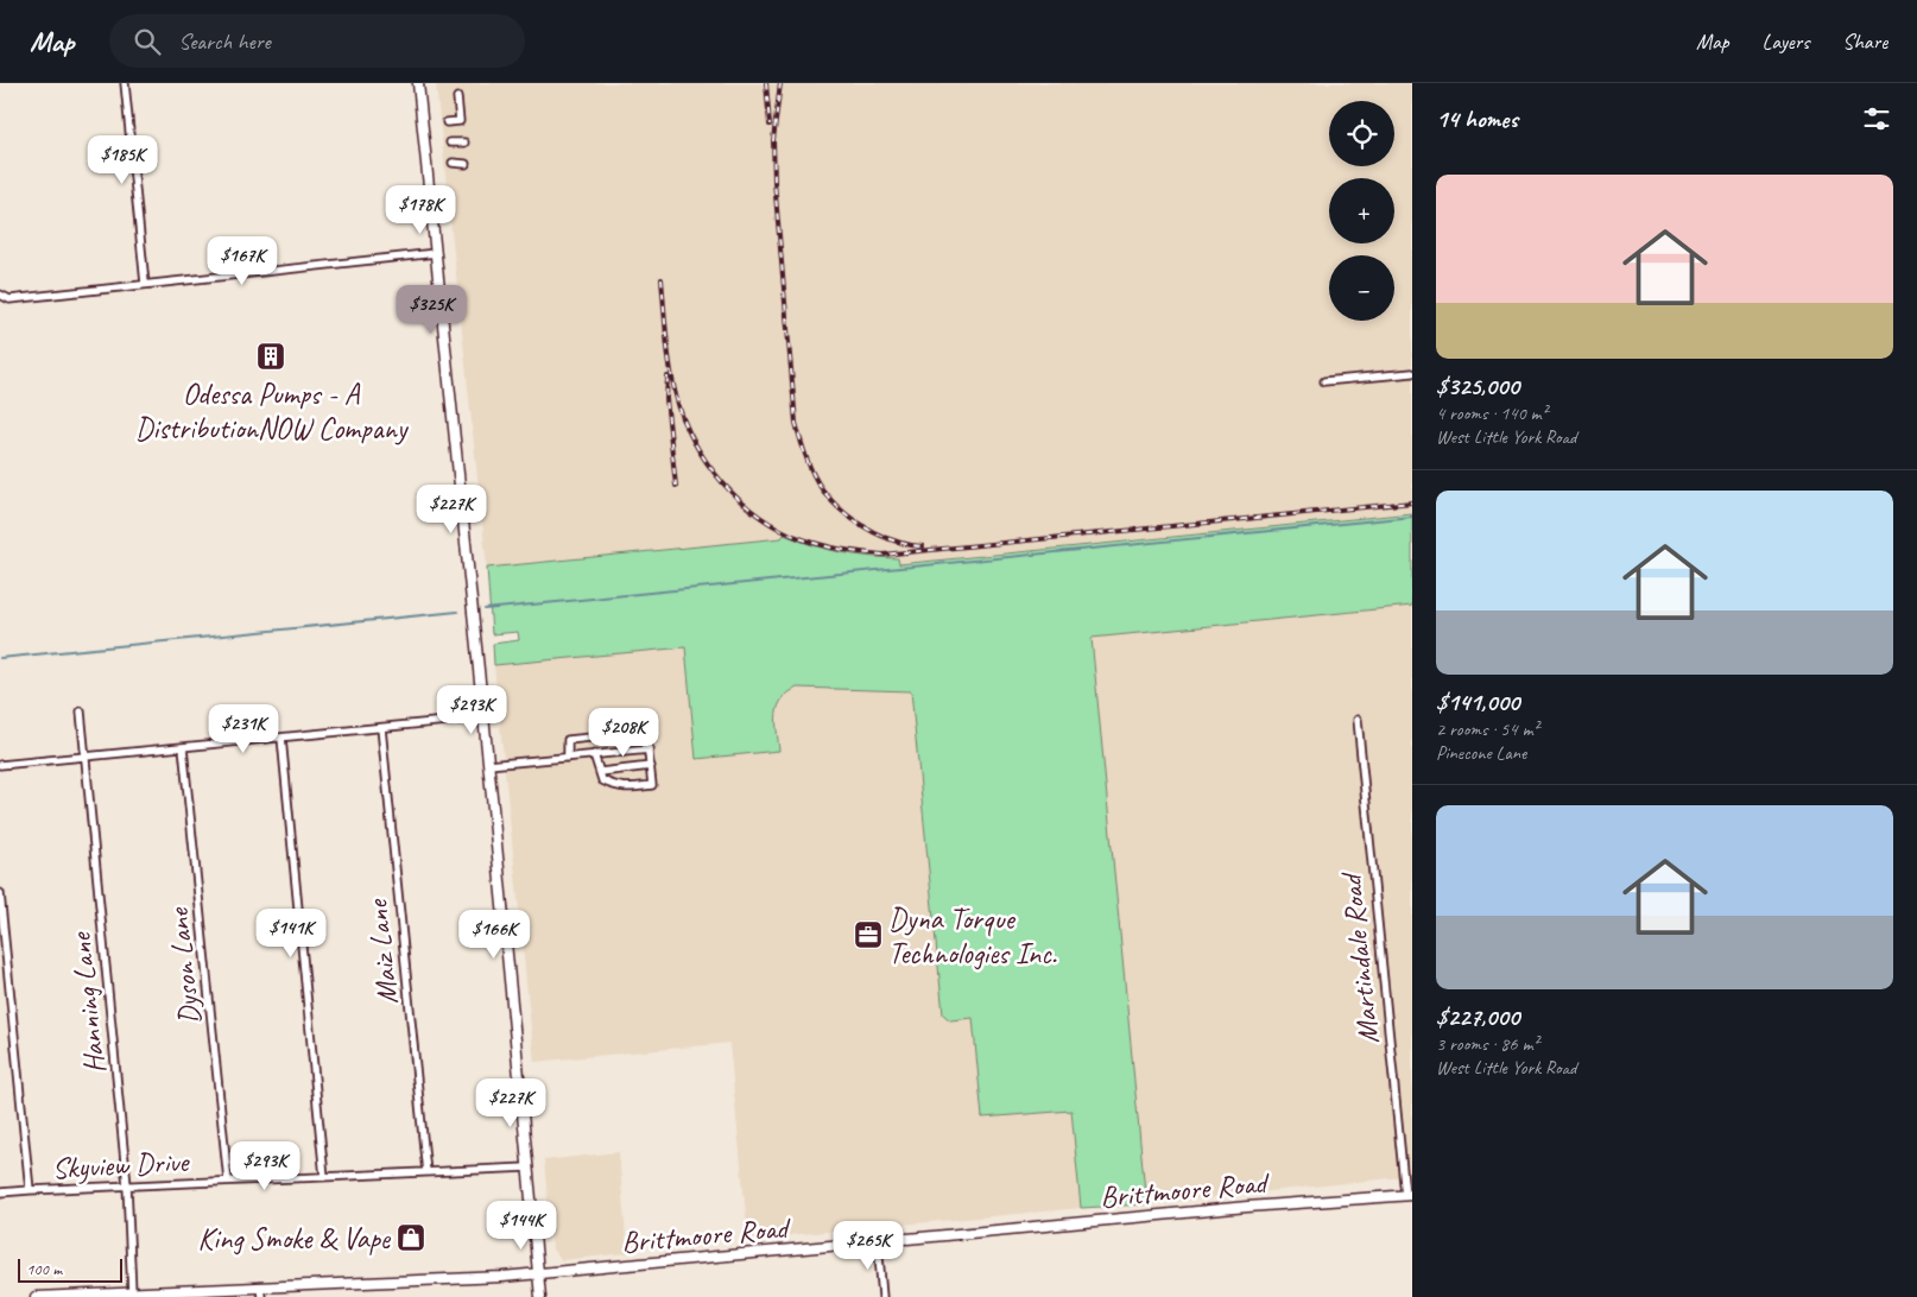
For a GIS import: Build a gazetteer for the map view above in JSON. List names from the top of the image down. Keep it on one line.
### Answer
{"streets":{"main road":["Brittmoore Road"],"street":["Maiz Lane","Martindale Road","Dyson Lane","Hanning Lane","Skyview Drive"]},"crossings":[["Maiz Lane","Skyview Drive"],["Martindale Road","Brittmoore Road"],["Dyson Lane","Skyview Drive"],["Hanning Lane","Skyview Drive"],["Hanning Lane","Brittmoore Road"]],"places":{"building":["Odessa Pumps - A DistributionNOW Company"],"office":["Dyna Torque Technologies Inc."],"shop":["King Smoke & Vape"]},"scale_bar":"100 m","page":{"header":"Map","search":"Search here","nav":["Map","Layers","Share"],"heading":"14 homes","map_buttons":["+","−"],"price":["$185K","$178K","$167K","$325K","$227K","$293K","$231K","$208K","$141K","$166K","$227K","$293K","$144K","$265K"],"list":[{"name":"$325,000","note":"4 rooms · 140 m² · West Little York Road"},{"name":"$141,000","note":"2 rooms · 54 m² · Pinecone Lane"},{"name":"$227,000","note":"3 rooms · 86 m² · West Little York Road"}],"scale":"100 m"}}
